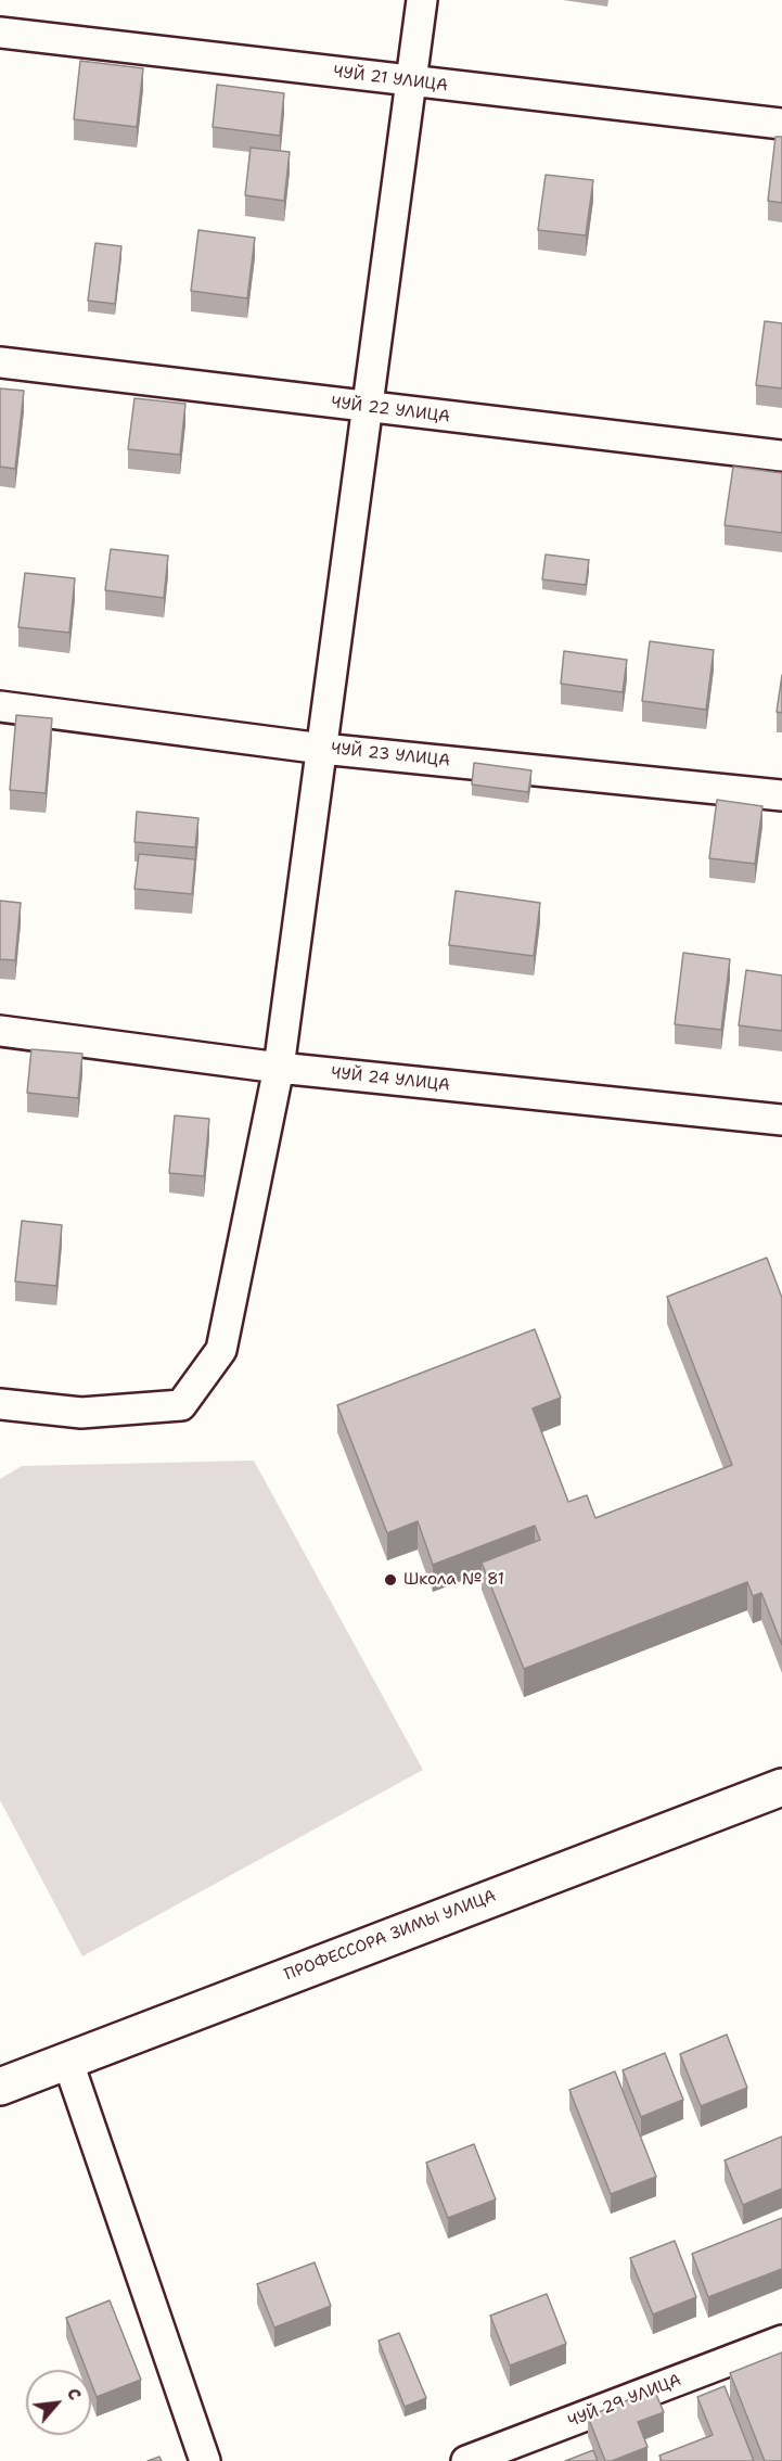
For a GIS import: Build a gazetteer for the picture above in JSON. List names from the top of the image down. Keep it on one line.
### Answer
{"streets":{"street":["ЧУЙ 21 УЛИЦА","ЧУЙ 22 УЛИЦА","ЧУЙ 23 УЛИЦА","ЧУЙ 24 УЛИЦА","ПРОФЕССОРА ЗИМЫ УЛИЦА","ЧУЙ 29 УЛИЦА"]},"places":["Школа № 81"],"north":"top right"}
